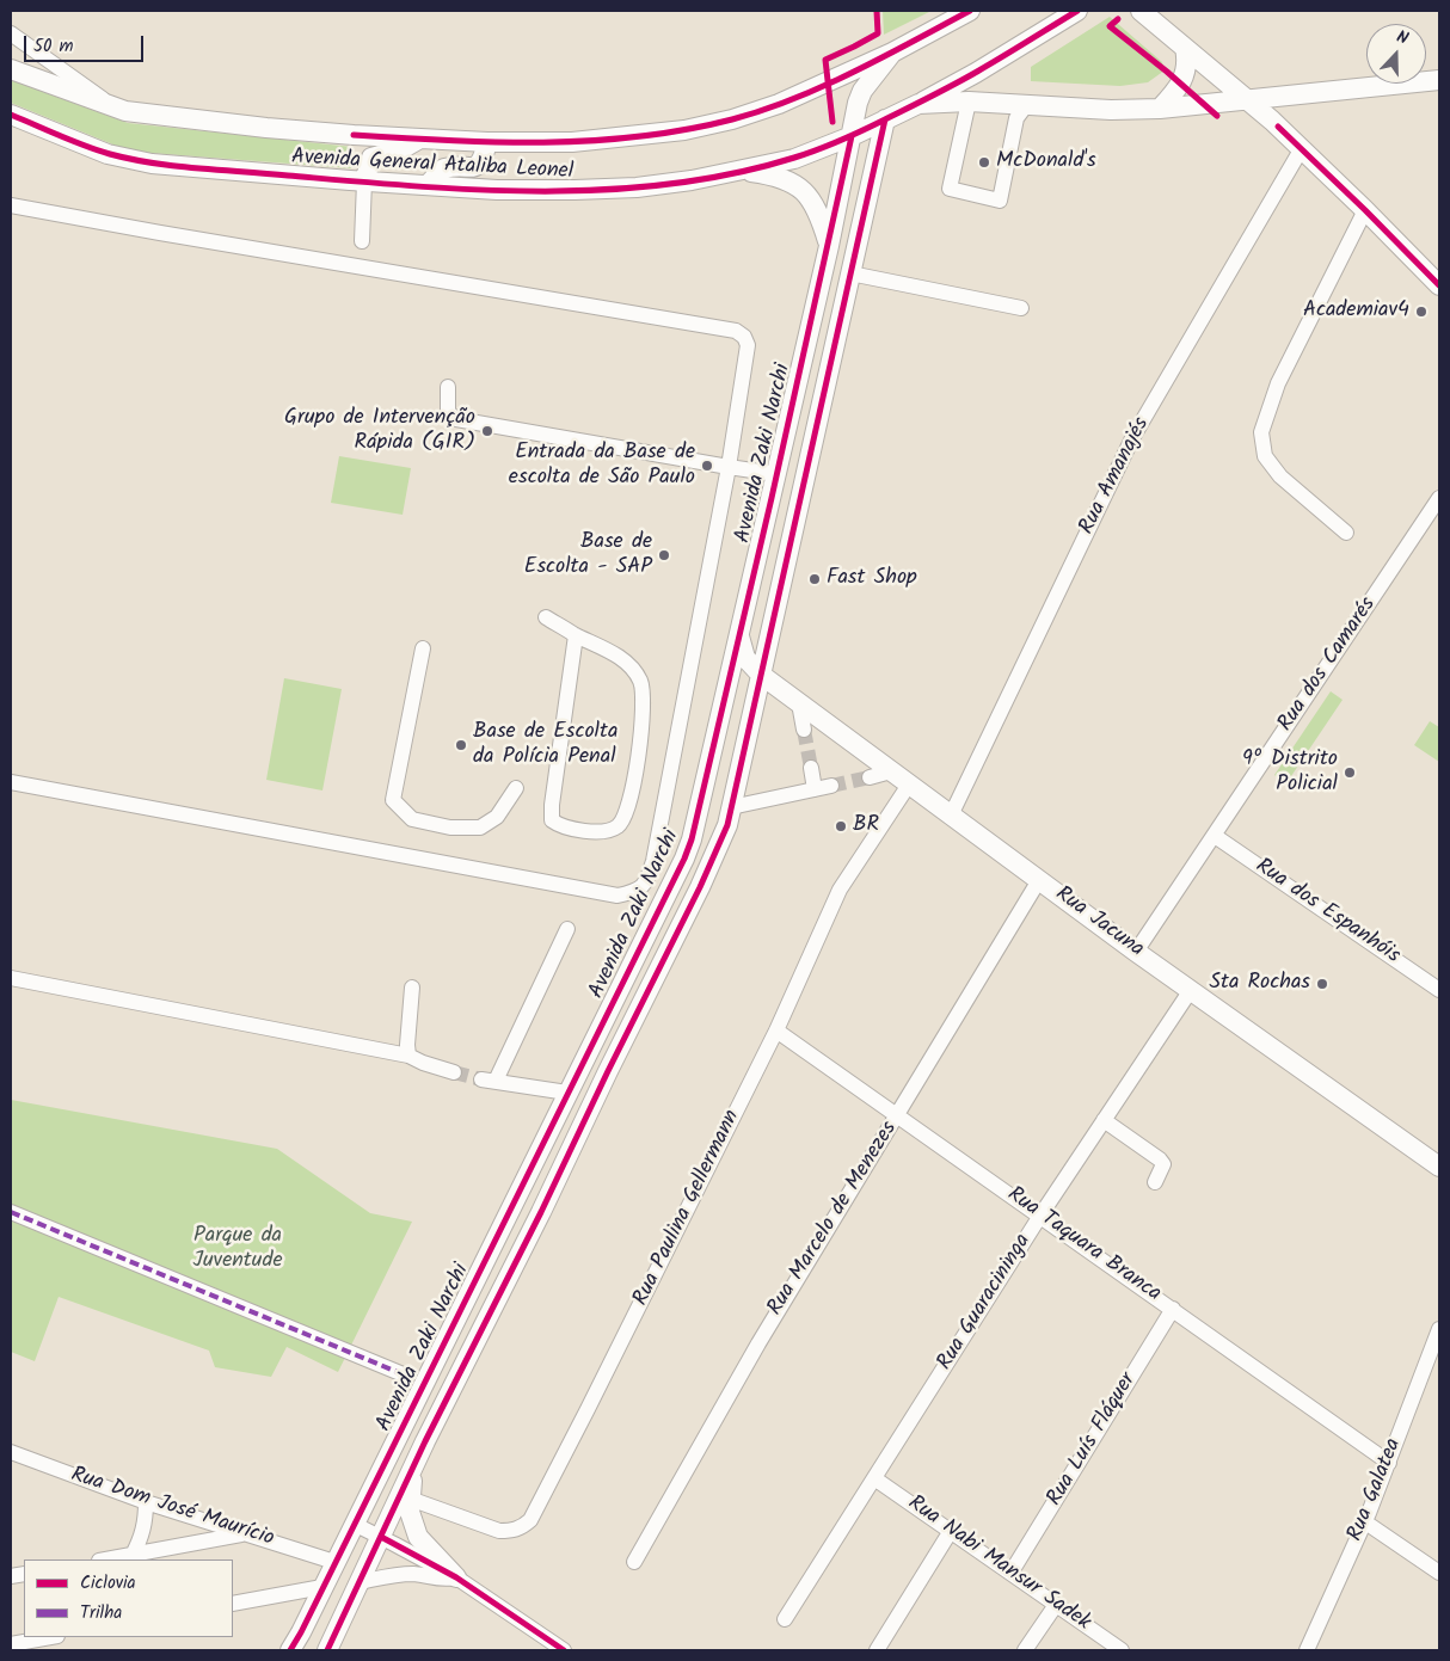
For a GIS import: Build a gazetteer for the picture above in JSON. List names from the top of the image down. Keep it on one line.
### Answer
{"streets":{"main road":["Avenida General Ataliba Leonel","Avenida Zaki Narchi","Rua Jacuna"],"street":["Rua Amanajés","Rua dos Camarés","Rua dos Espanhóis","Rua Paulina Gellermann","Rua Marcelo de Menezes","Rua Taquara Branca","Rua Guaracininga","Rua Luís Fláquer","Rua Galatea","Rua Dom José Maurício","Rua Nabi Mansur Sadek"]},"crossings":[["Avenida General Ataliba Leonel","Avenida Zaki Narchi"],["Avenida Zaki Narchi","Rua Jacuna"],["Avenida Zaki Narchi","Rua Dom José Maurício"],["Rua Amanajés","Rua Jacuna"],["Rua dos Camarés","Rua dos Espanhóis"],["Rua dos Camarés","Rua Jacuna"],["Rua Jacuna","Rua Paulina Gellermann"],["Rua Jacuna","Rua Marcelo de Menezes"],["Rua Jacuna","Rua Guaracininga"],["Rua Paulina Gellermann","Rua Taquara Branca"],["Rua Marcelo de Menezes","Rua Taquara Branca"],["Rua Taquara Branca","Rua Guaracininga"],["Rua Taquara Branca","Rua Luís Fláquer"],["Rua Taquara Branca","Rua Galatea"],["Rua Guaracininga","Rua Nabi Mansur Sadek"],["Rua Luís Fláquer","Rua Nabi Mansur Sadek"]],"parks":["Parque da Juventude"],"places":["McDonald's","Academiav4","Grupo de Intervenção Rápida (GIR)","Entrada da Base de escolta de São Paulo","Base de Escolta - SAP","Fast Shop","Base de Escolta da Polícia Penal","9º Distrito Policial","BR","Sta Rochas"],"legend":["Ciclovia","Trilha"],"scale_bar":"50 m","north":"top"}
